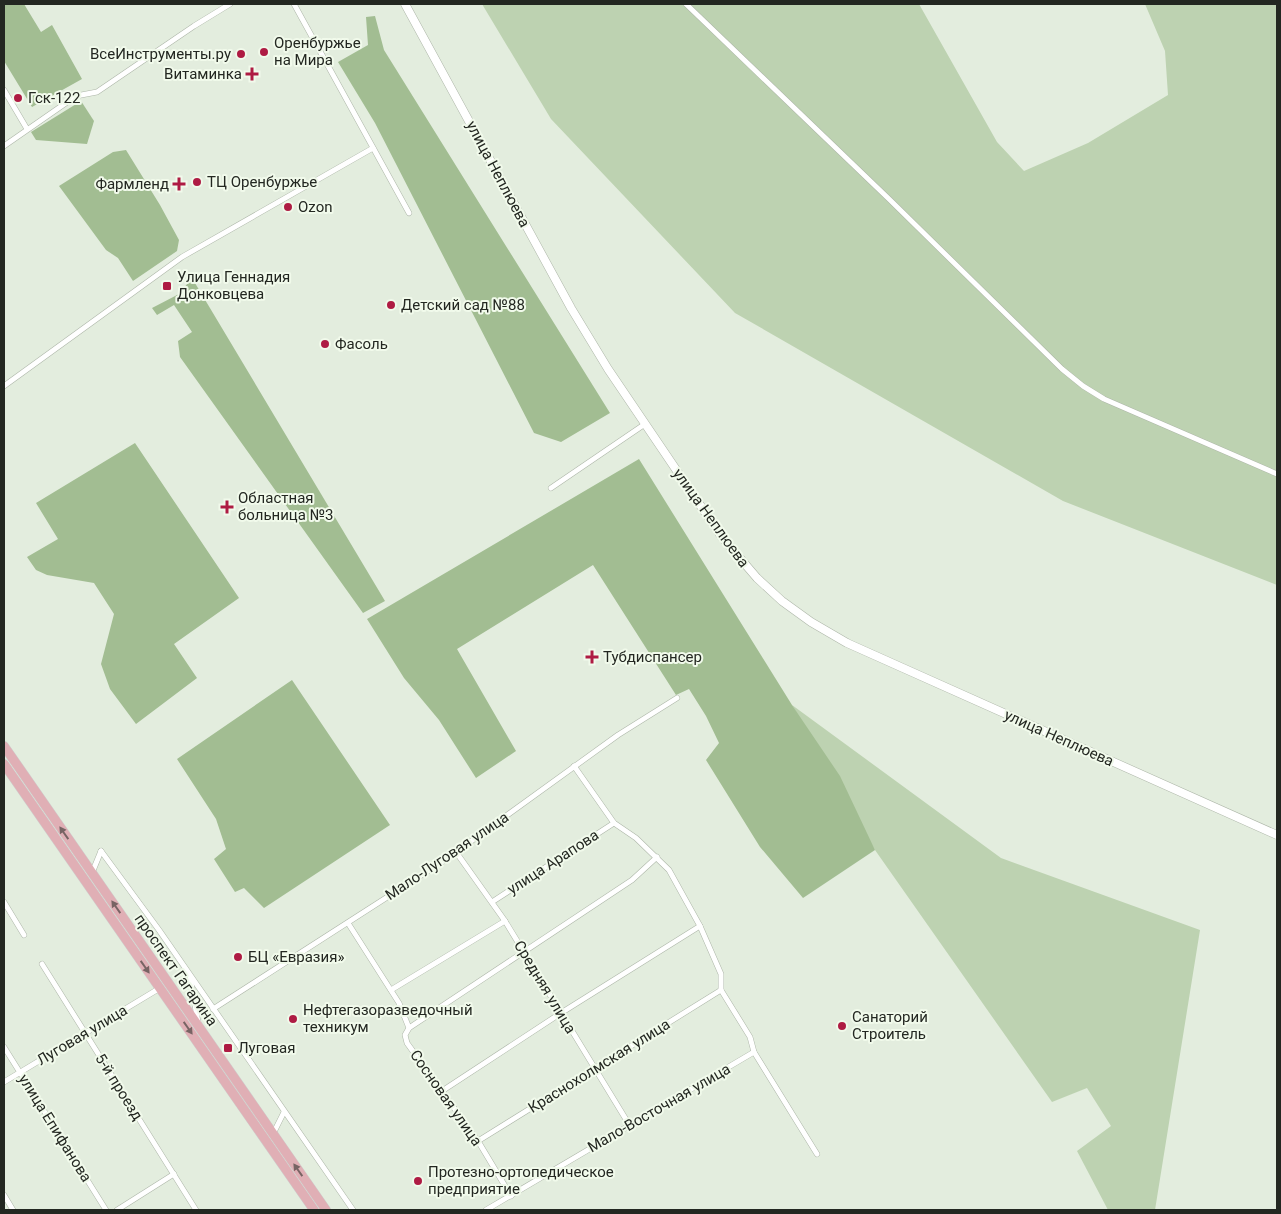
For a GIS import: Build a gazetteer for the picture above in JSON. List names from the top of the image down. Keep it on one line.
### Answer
{"streets":{"main road":["улица Неплюева","проспект Гагарина"],"street":["Мало-Луговая улица","улица Арапова","Средняя улица","Луговая улица","Краснохолмская улица","5-й проезд","Сосновая улица","Мало-Восточная улица","улица Епифанова"]},"crossings":[["Мало-Луговая улица","Средняя улица"],["Мало-Луговая улица","Сосновая улица"],["улица Арапова","Средняя улица"],["проспект Гагарина","Луговая улица"],["Средняя улица","Краснохолмская улица"],["Средняя улица","Мало-Восточная улица"],["Луговая улица","5-й проезд"],["Луговая улица","улица Епифанова"],["Краснохолмская улица","Сосновая улица"],["Сосновая улица","Мало-Восточная улица"]],"places":{"other":["Оренбуржье на Мира","ВсеИнструменты.ру","Гск-122","ТЦ Оренбуржье","Ozon","Детский сад №88","Фасоль","БЦ «Евразия»","Нефтегазоразведочный техникум","Санаторий Строитель","Протезно-ортопедическое предприятие"],"health":["Витаминка","Фармленд","Областная больница №3","Тубдиспансер"],"transit":["Улица Геннадия Донковцева","Луговая"]}}
